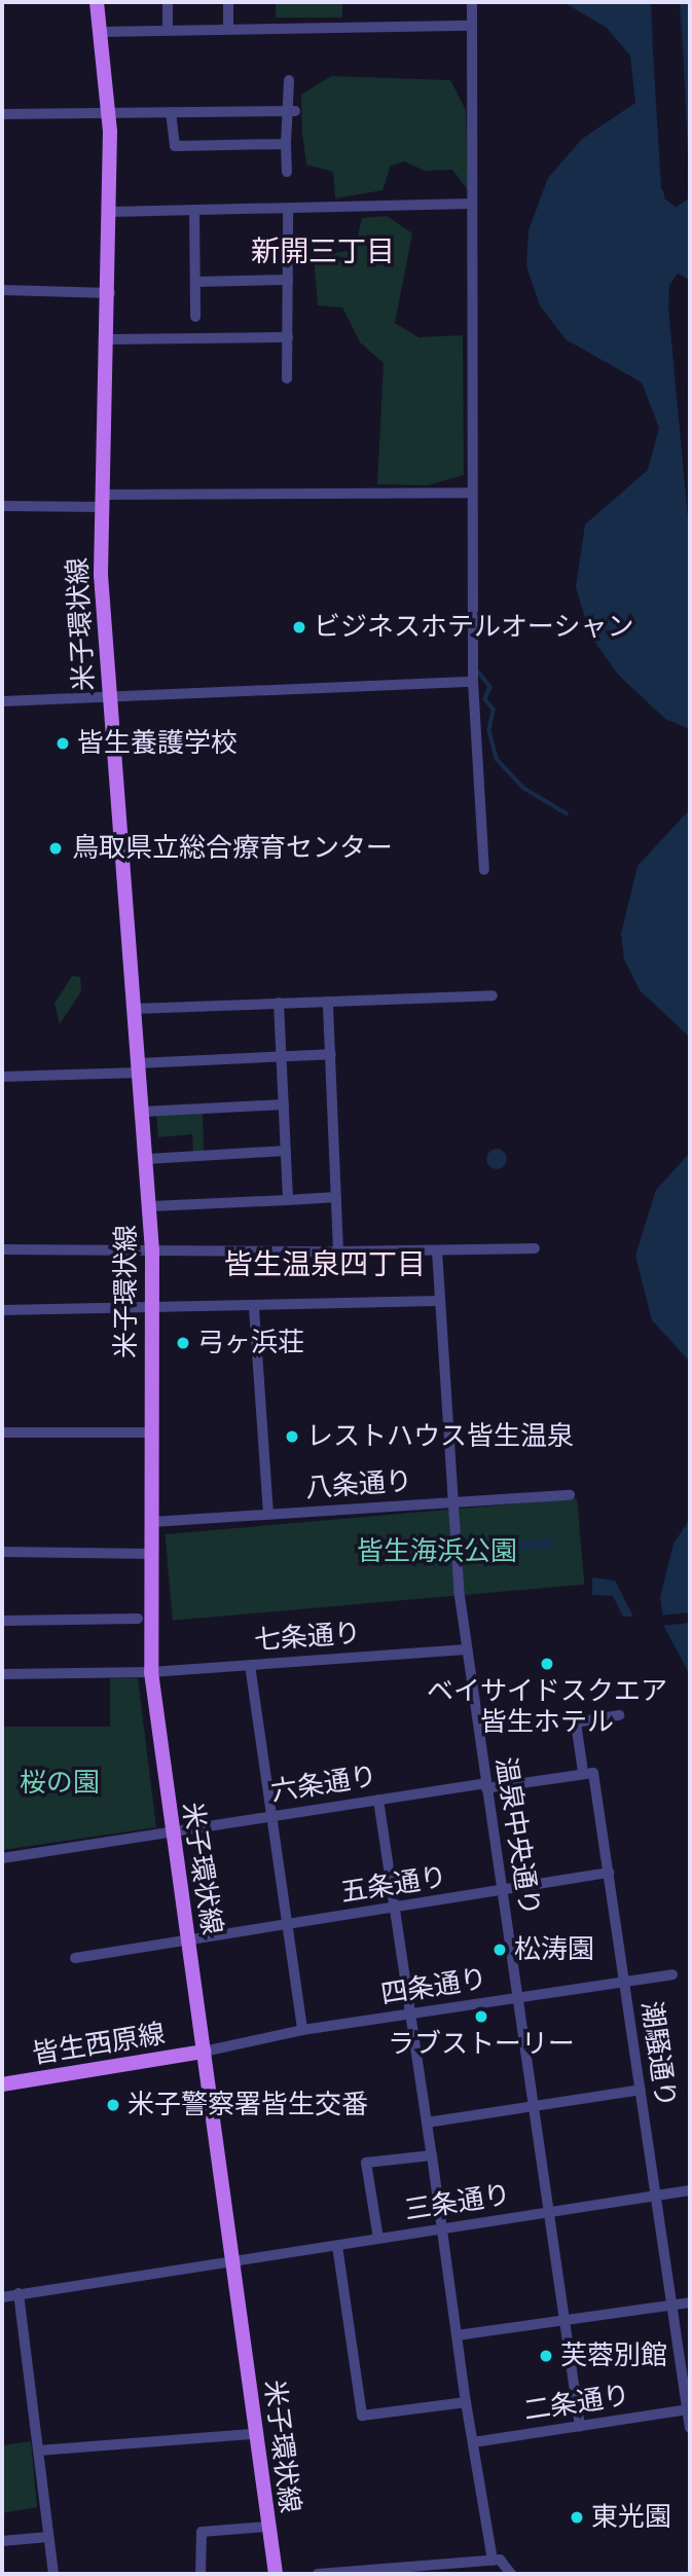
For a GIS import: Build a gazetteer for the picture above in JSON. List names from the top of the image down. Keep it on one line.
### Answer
{"streets":{"main road":["米子環状線","皆生西原線"],"street":["八条通り","七条通り","六条通り","温泉中央通り","五条通り","四条通り","潮騒通り","三条通り","二条通り"]},"crossings":[["米子環状線","八条通り"],["米子環状線","七条通り"],["米子環状線","六条通り"],["米子環状線","五条通り"],["米子環状線","四条通り"],["米子環状線","皆生西原線"],["米子環状線","三条通り"],["八条通り","温泉中央通り"],["七条通り","温泉中央通り"],["六条通り","温泉中央通り"],["六条通り","潮騒通り"],["温泉中央通り","五条通り"],["温泉中央通り","四条通り"],["温泉中央通り","三条通り"],["温泉中央通り","二条通り"],["五条通り","潮騒通り"],["四条通り","皆生西原線"],["四条通り","潮騒通り"],["潮騒通り","三条通り"],["潮騒通り","二条通り"]],"districts":["新開三丁目","皆生温泉四丁目"],"parks":["皆生海浜公園","桜の園"],"places":["ビジネスホテルオーシャン","皆生養護学校","鳥取県立総合療育センター","弓ヶ浜荘","レストハウス皆生温泉","ベイサイドスクエア 皆生ホテル","松涛園","ラブストーリー","米子警察署皆生交番","芙蓉別館","東光園"]}
